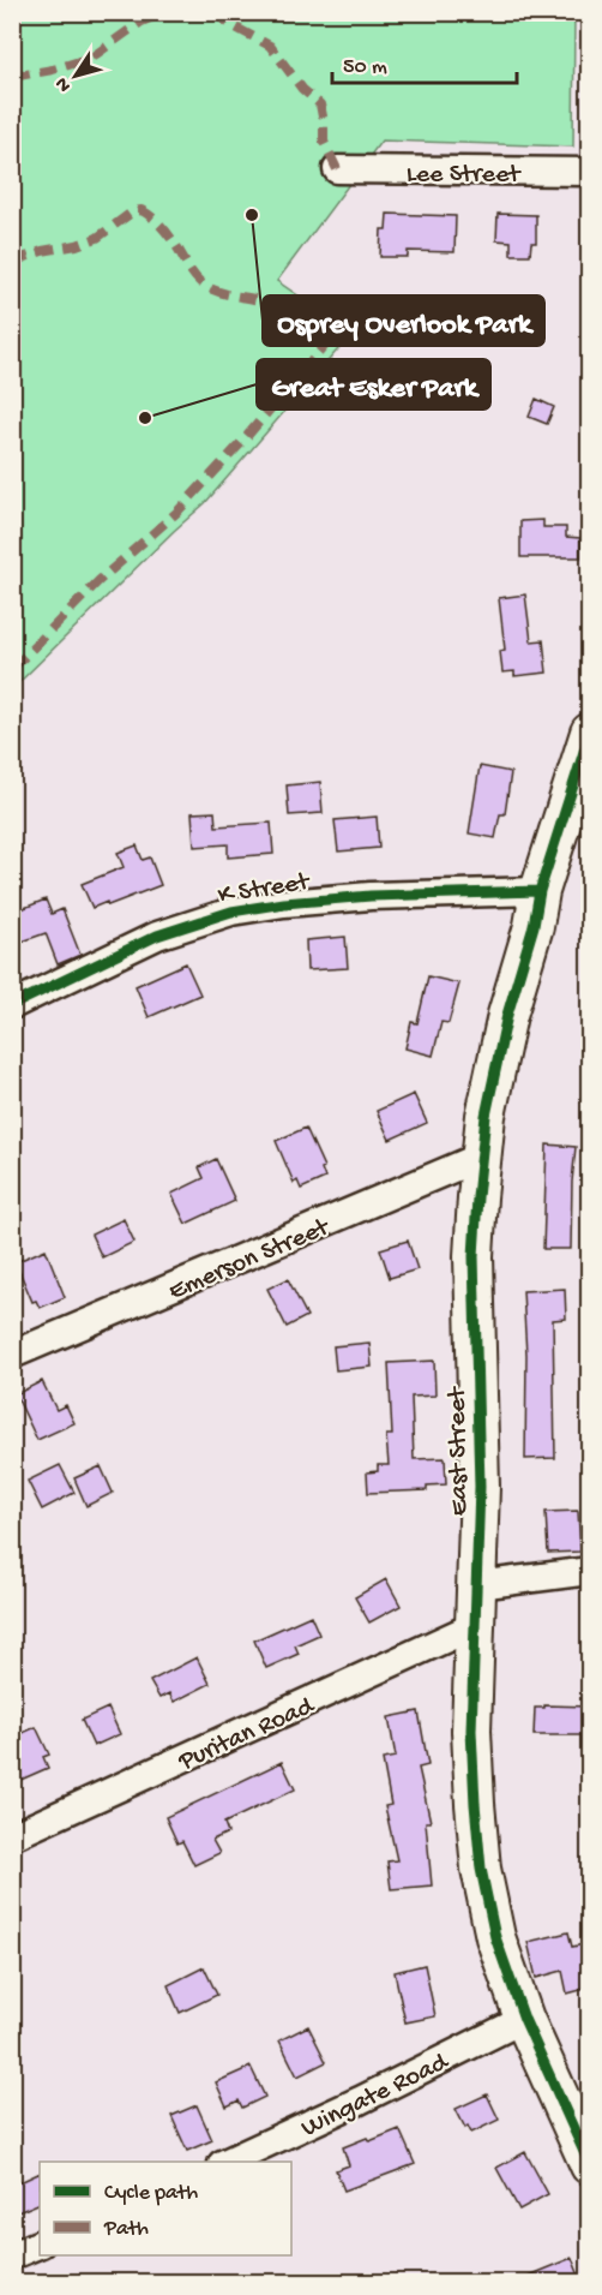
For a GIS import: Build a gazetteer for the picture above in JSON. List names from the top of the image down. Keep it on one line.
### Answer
{"streets":{"street":["Lee Street","K Street","Emerson Street","East Street","Puritan Road","Wingate Road"]},"crossings":[["K Street","East Street"],["Emerson Street","East Street"],["East Street","Puritan Road"],["East Street","Wingate Road"]],"places":["Osprey Overlook Park","Great Esker Park"],"legend":["Cycle path","Path"],"scale_bar":"50 m","north":"bottom left"}
